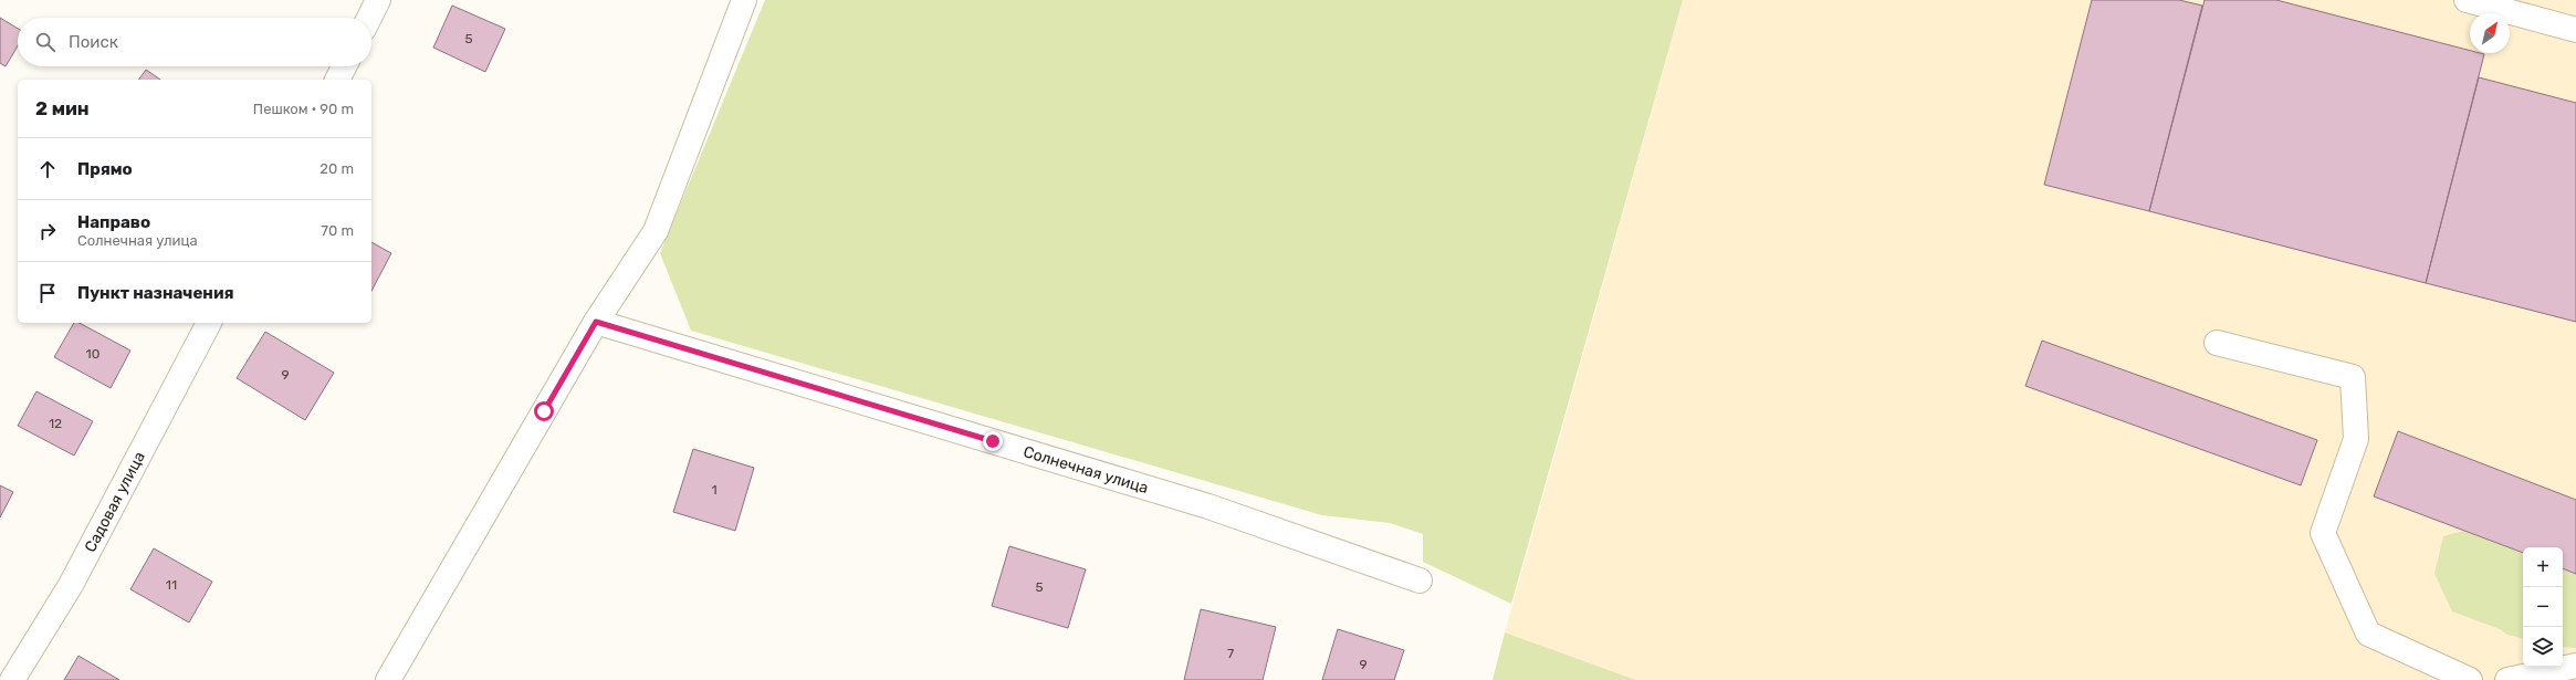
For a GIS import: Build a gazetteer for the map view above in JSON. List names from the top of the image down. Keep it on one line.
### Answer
{"streets":{"street":["Солнечная улица","Садовая улица"]},"house_numbers":["5","10","9","12","1","11","5","7","9"],"north":"top right","page":{"search":"Поиск","heading":["2 мин","Пешком · 90 m"],"list":[["Прямо","20 m"],["Направо","Солнечная улица","70 m"],"Пункт назначения"],"map_buttons":["+","−"]}}
